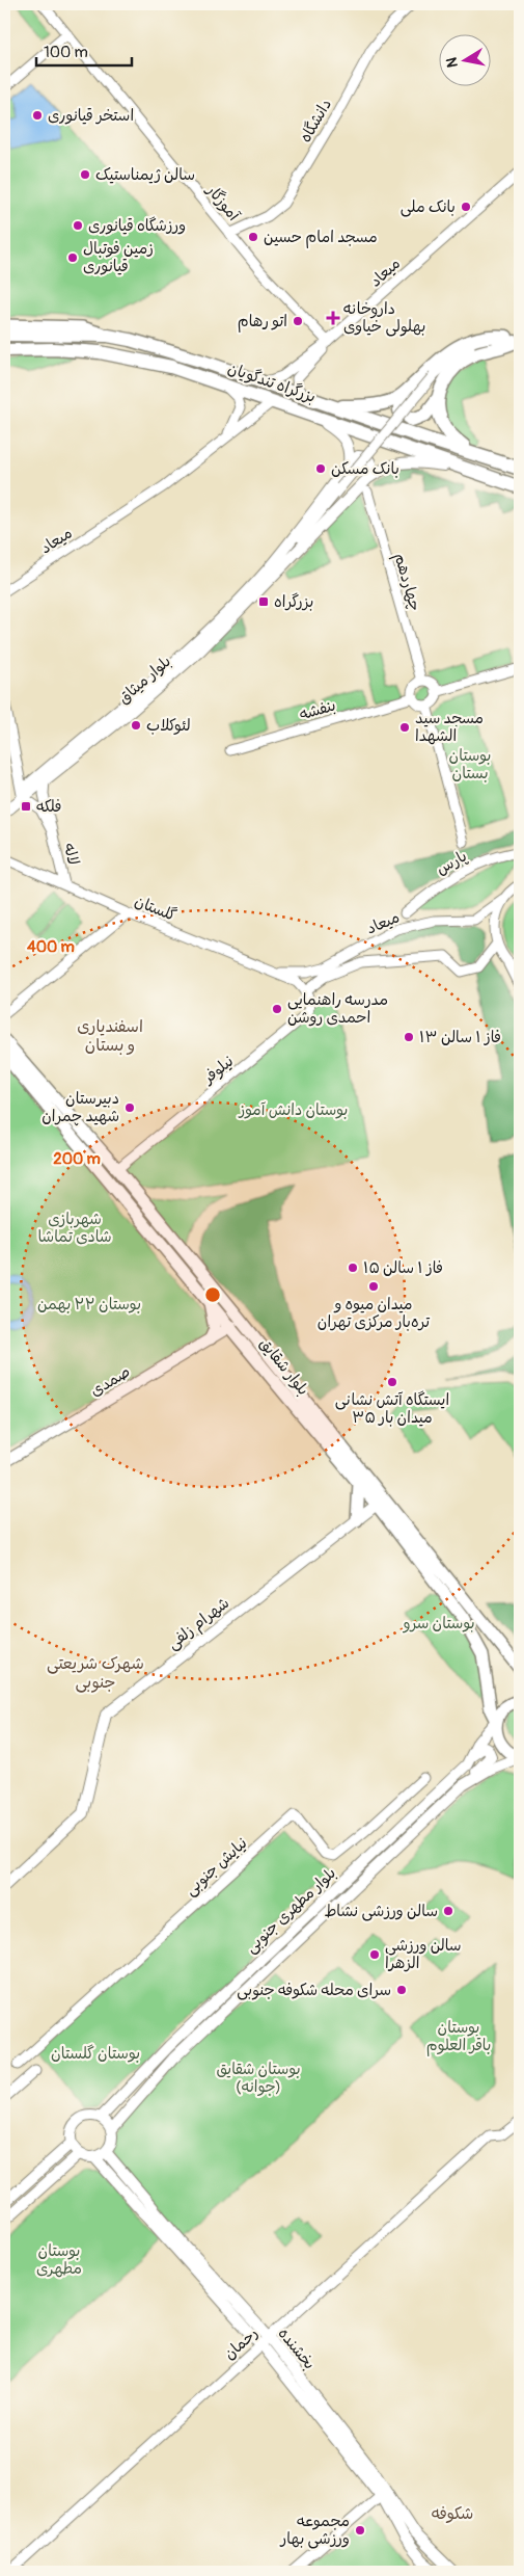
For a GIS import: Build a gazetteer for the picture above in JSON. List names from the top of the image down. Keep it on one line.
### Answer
{"streets":{"highway":["بزرگراه تندگویان"],"main road":["بلوار میثاق","بلوار شقایق","صمدی","شهرام زلفی","بلوار مطهری جنوبی","بخشنده"],"street":["دانشگاه","آموزگار","میعاد","چهاردهم","بنفشه","لاله","پارس","گلستان","نیلوفر","نیایش جنوبی","رحمان"]},"crossings":[["دانشگاه","آموزگار"],["آموزگار","میعاد"],["میعاد","بزرگراه تندگویان"],["میعاد","گلستان"],["چهاردهم","بنفشه"],["بلوار میثاق","لاله"],["لاله","گلستان"],["گلستان","نیلوفر"],["نیلوفر","بلوار شقایق"],["بلوار شقایق","صمدی"],["بلوار شقایق","شهرام زلفی"],["بلوار شقایق","بلوار مطهری جنوبی"],["بلوار مطهری جنوبی","بخشنده"],["رحمان","بخشنده"]],"districts":["اسفندیاری و بستان","شهرک شریعتی جنوبی","شکوفه"],"parks":["بوستان بستان","بوستان دانش آموز","شهربازی شادی تماشا","بوستان ۲۲ بهمن","بوستان سرو","بوستان باقر العلوم","بوستان گلستان","بوستان شقایق (جوانه)","بوستان مطهری"],"places":{"other":["استخر قیانوری","سالن ژیمناستیک","بانک ملی","ورزشگاه قیانوری","مسجد امام حسین","زمین فوتبال قیانوری","اتو رهام","بانک مسکن","لئوکلاب","مسجد سید الشهدا","مدرسه راهنمایی احمدی روشن","فاز ۱ سالن ۱۳","دبیرستان شهید چمران","فاز ۱ سالن ۱۵","میدان میوه و تره‌بار مرکزی تهران","ایستگاه آتش نشانی ۳۵ میدان بار","سالن ورزشی نشاط","سالن ورزشی الزهرا","سرای محله شکوفه جنوبی","مجموعه ورزشی بهار"],"health":["داروخانه بهلولی خیاوی"],"transit":["بزرگراه","فلکه"]},"scale_bar":"100 m","north":"left","rings":["400 m","200 m"]}
